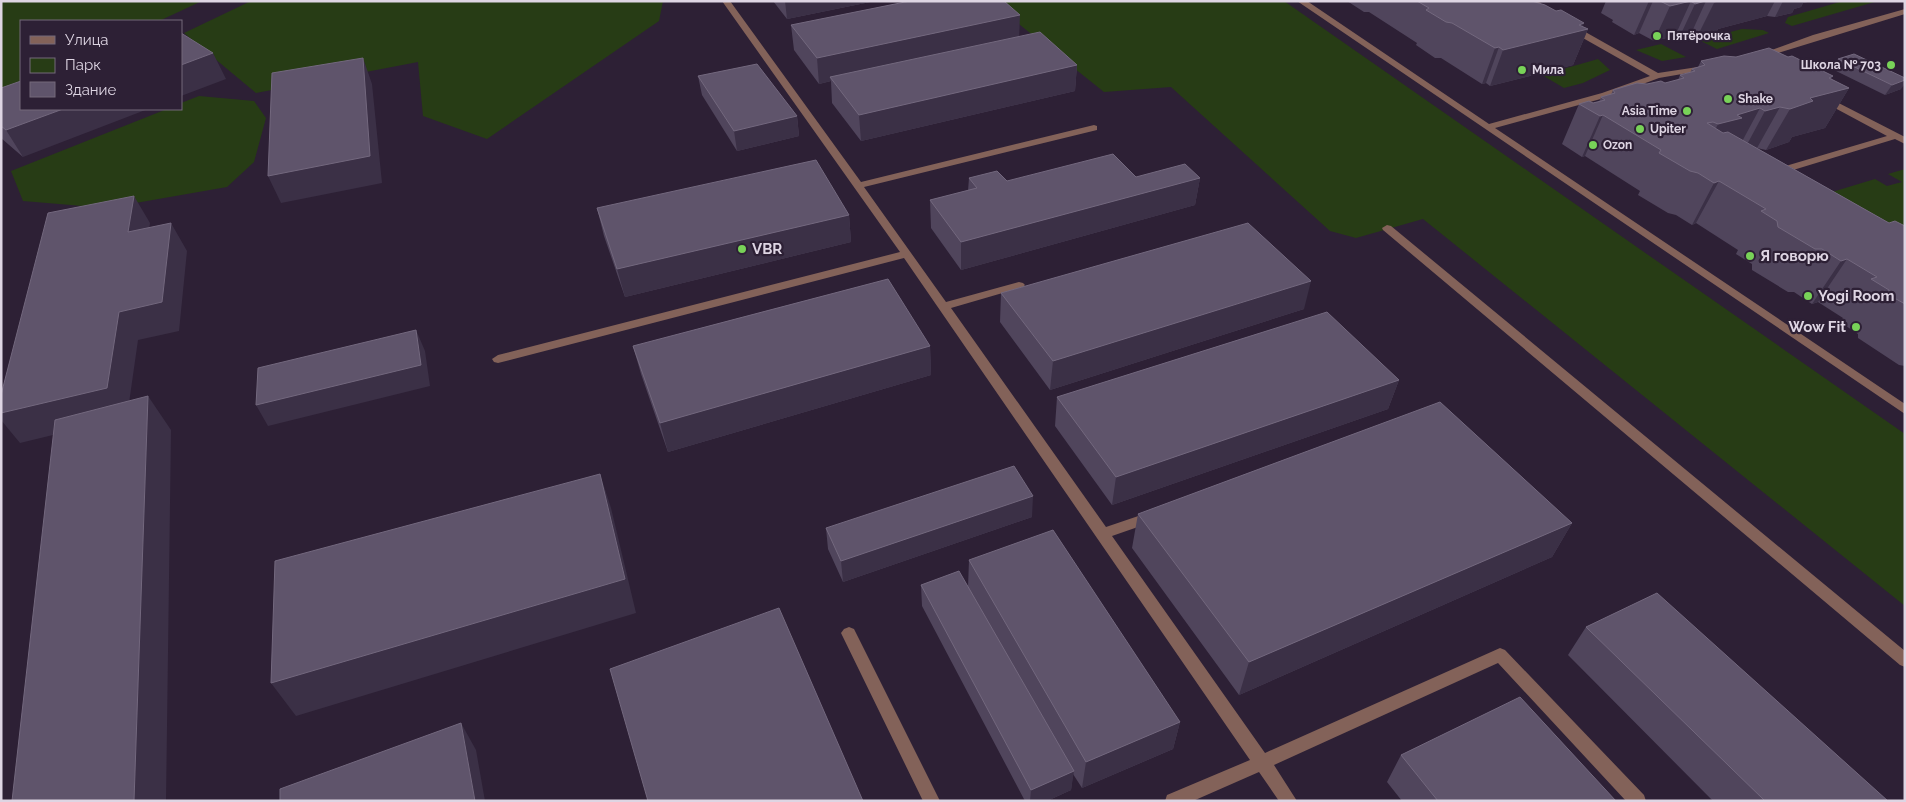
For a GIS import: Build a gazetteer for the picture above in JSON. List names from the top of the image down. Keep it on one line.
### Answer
{"places":["Пятёрочка","Школа № 703","Мила","Shake","Asia Time","Upiter","Ozon","VBR","Я говорю","Yogi Room","Wow Fit"],"legend":["Улица","Парк","Здание"]}
